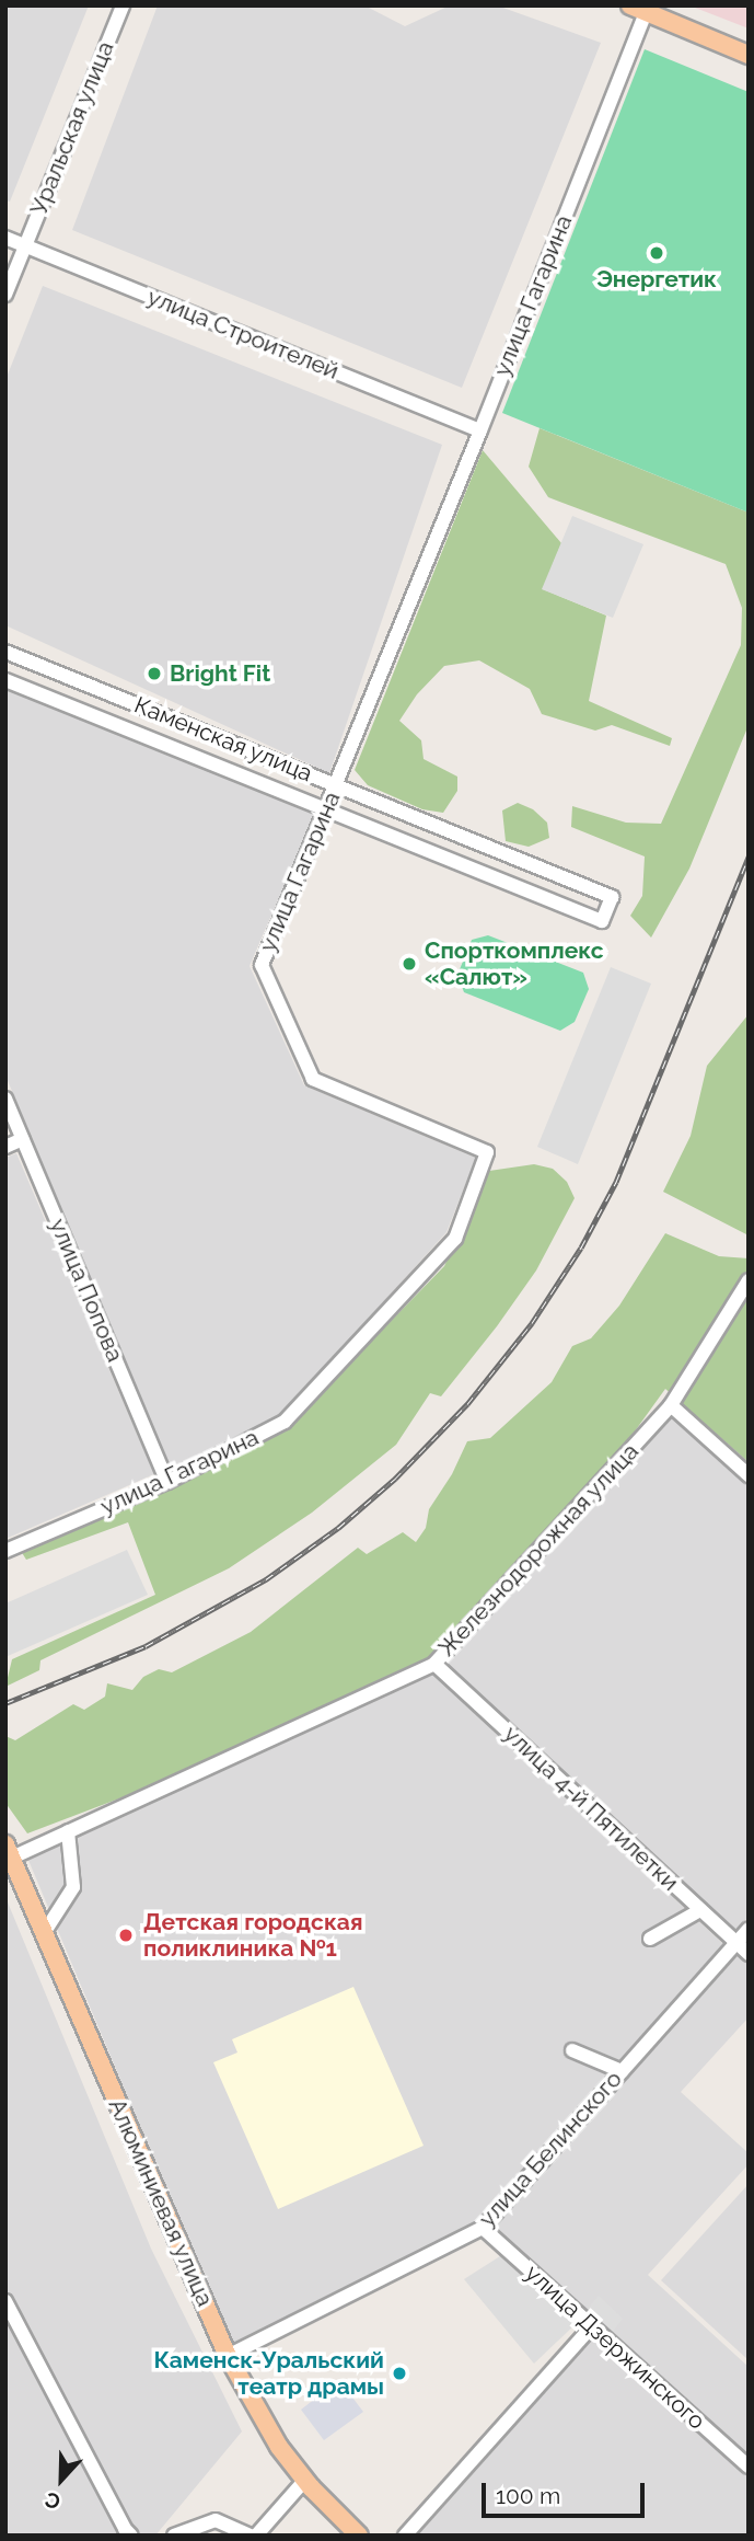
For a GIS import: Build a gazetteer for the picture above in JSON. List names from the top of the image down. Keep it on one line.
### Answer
{"streets":{"main road":["Алюминиевая улица"],"street":["Уральская улица","улица Гагарина","улица Строителей","Каменская улица","улица Попова","Железнодорожная улица","улица 4-й Пятилетки","улица Белинского","улица Дзержинского"]},"crossings":[["Уральская улица","улица Строителей"],["улица Гагарина","улица Строителей"],["улица Гагарина","Каменская улица"],["улица Гагарина","улица Попова"],["Железнодорожная улица","улица 4-й Пятилетки"],["Железнодорожная улица","Алюминиевая улица"],["улица 4-й Пятилетки","улица Белинского"],["улица Белинского","Алюминиевая улица"],["улица Белинского","улица Дзержинского"]],"places":["Энергетик","Bright Fit","Спорткомплекс «Салют»","Детская городская поликлиника №1","Каменск-Уральский театр драмы"],"scale_bar":"100 m","north":"bottom"}
